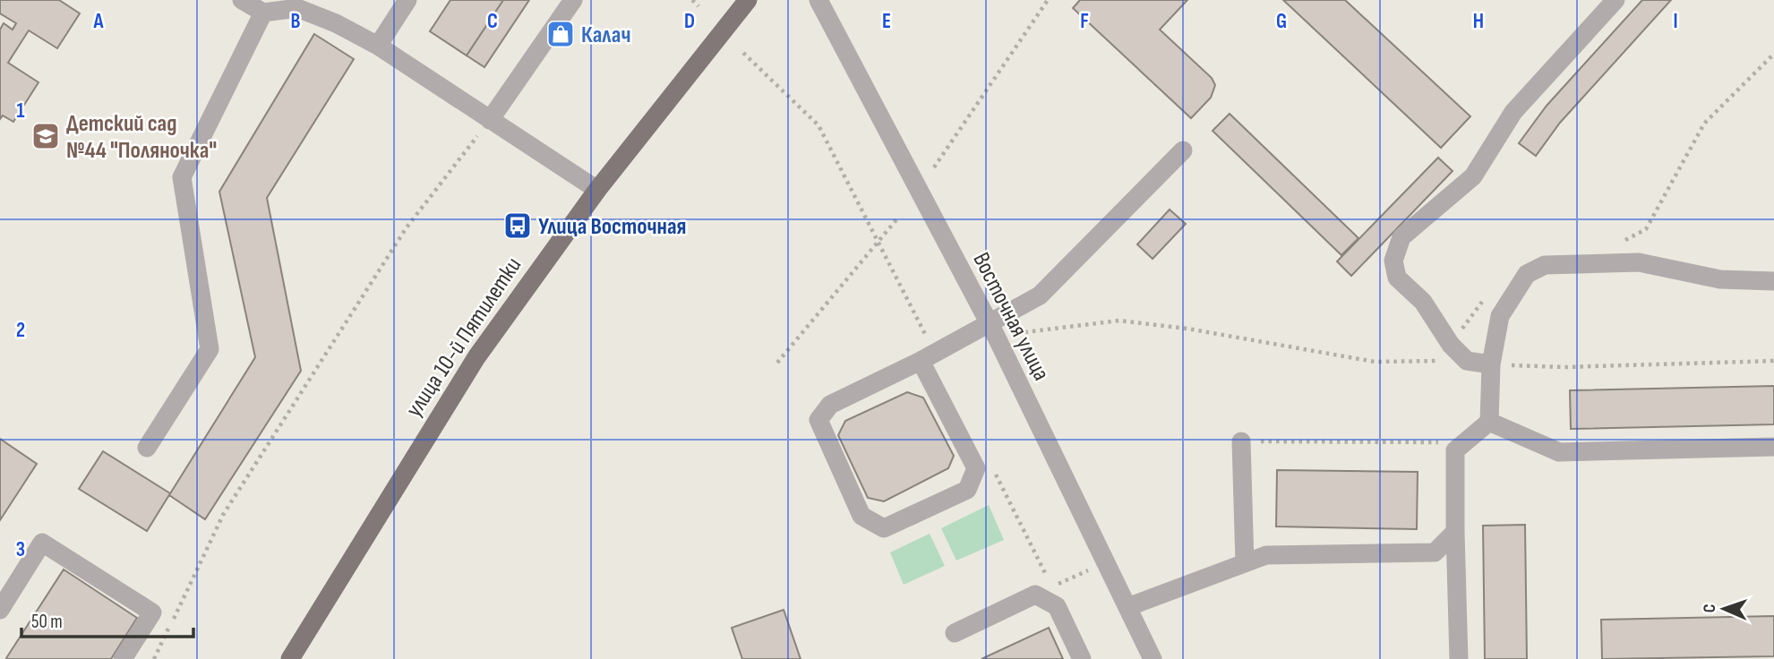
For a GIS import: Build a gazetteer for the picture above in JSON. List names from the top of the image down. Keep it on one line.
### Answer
{"streets":{"main road":["улица 10-й Пятилетки"],"street":["Восточная улица"]},"places":{"shop":["Калач"],"school or university":["Детский сад №44 \"Поляночка\""],"bus stop":["Улица Восточная"]},"scale_bar":"50 m","north":"left","grid":{"columns":["A","B","C","D","E","F","G","H","I"],"rows":["1","2","3"]}}
